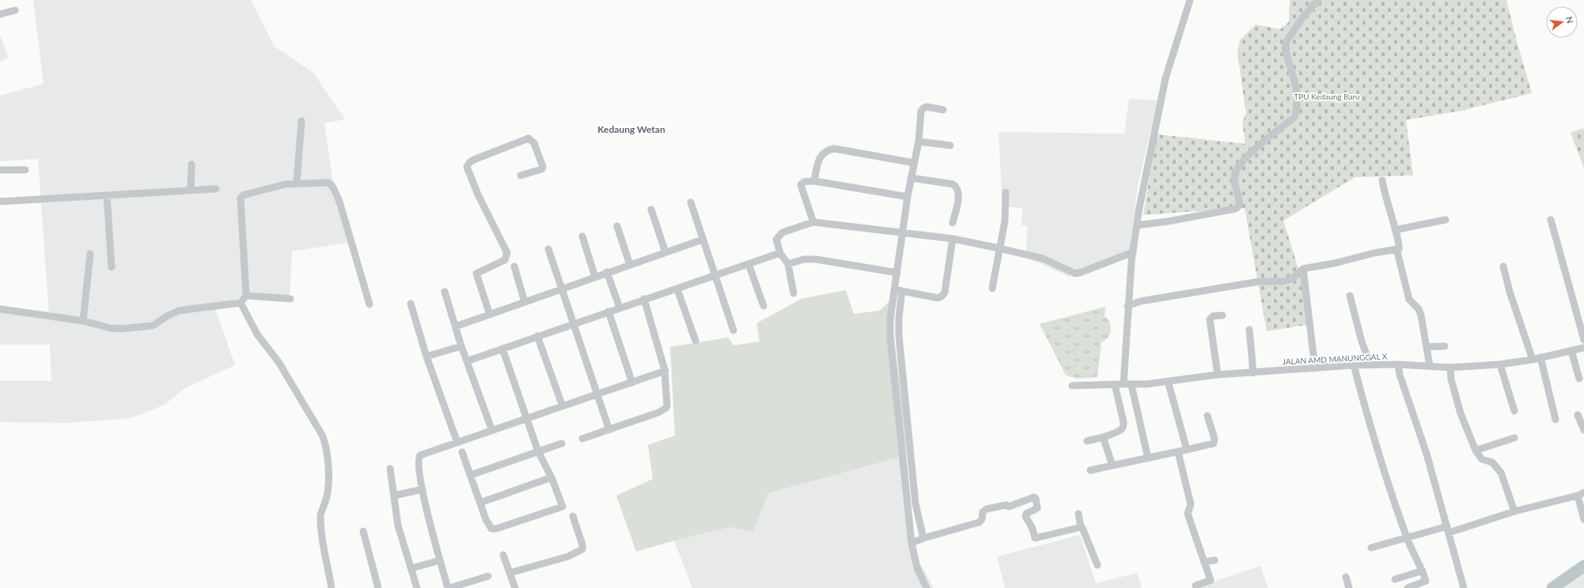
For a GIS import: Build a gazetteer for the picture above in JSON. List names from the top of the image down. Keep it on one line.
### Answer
{"streets":{"street":["JALAN AMD MANUNGGAL X"]},"districts":["Kedaung Wetan"],"parks":["TPU Kedaung Baru"],"north":"right"}
